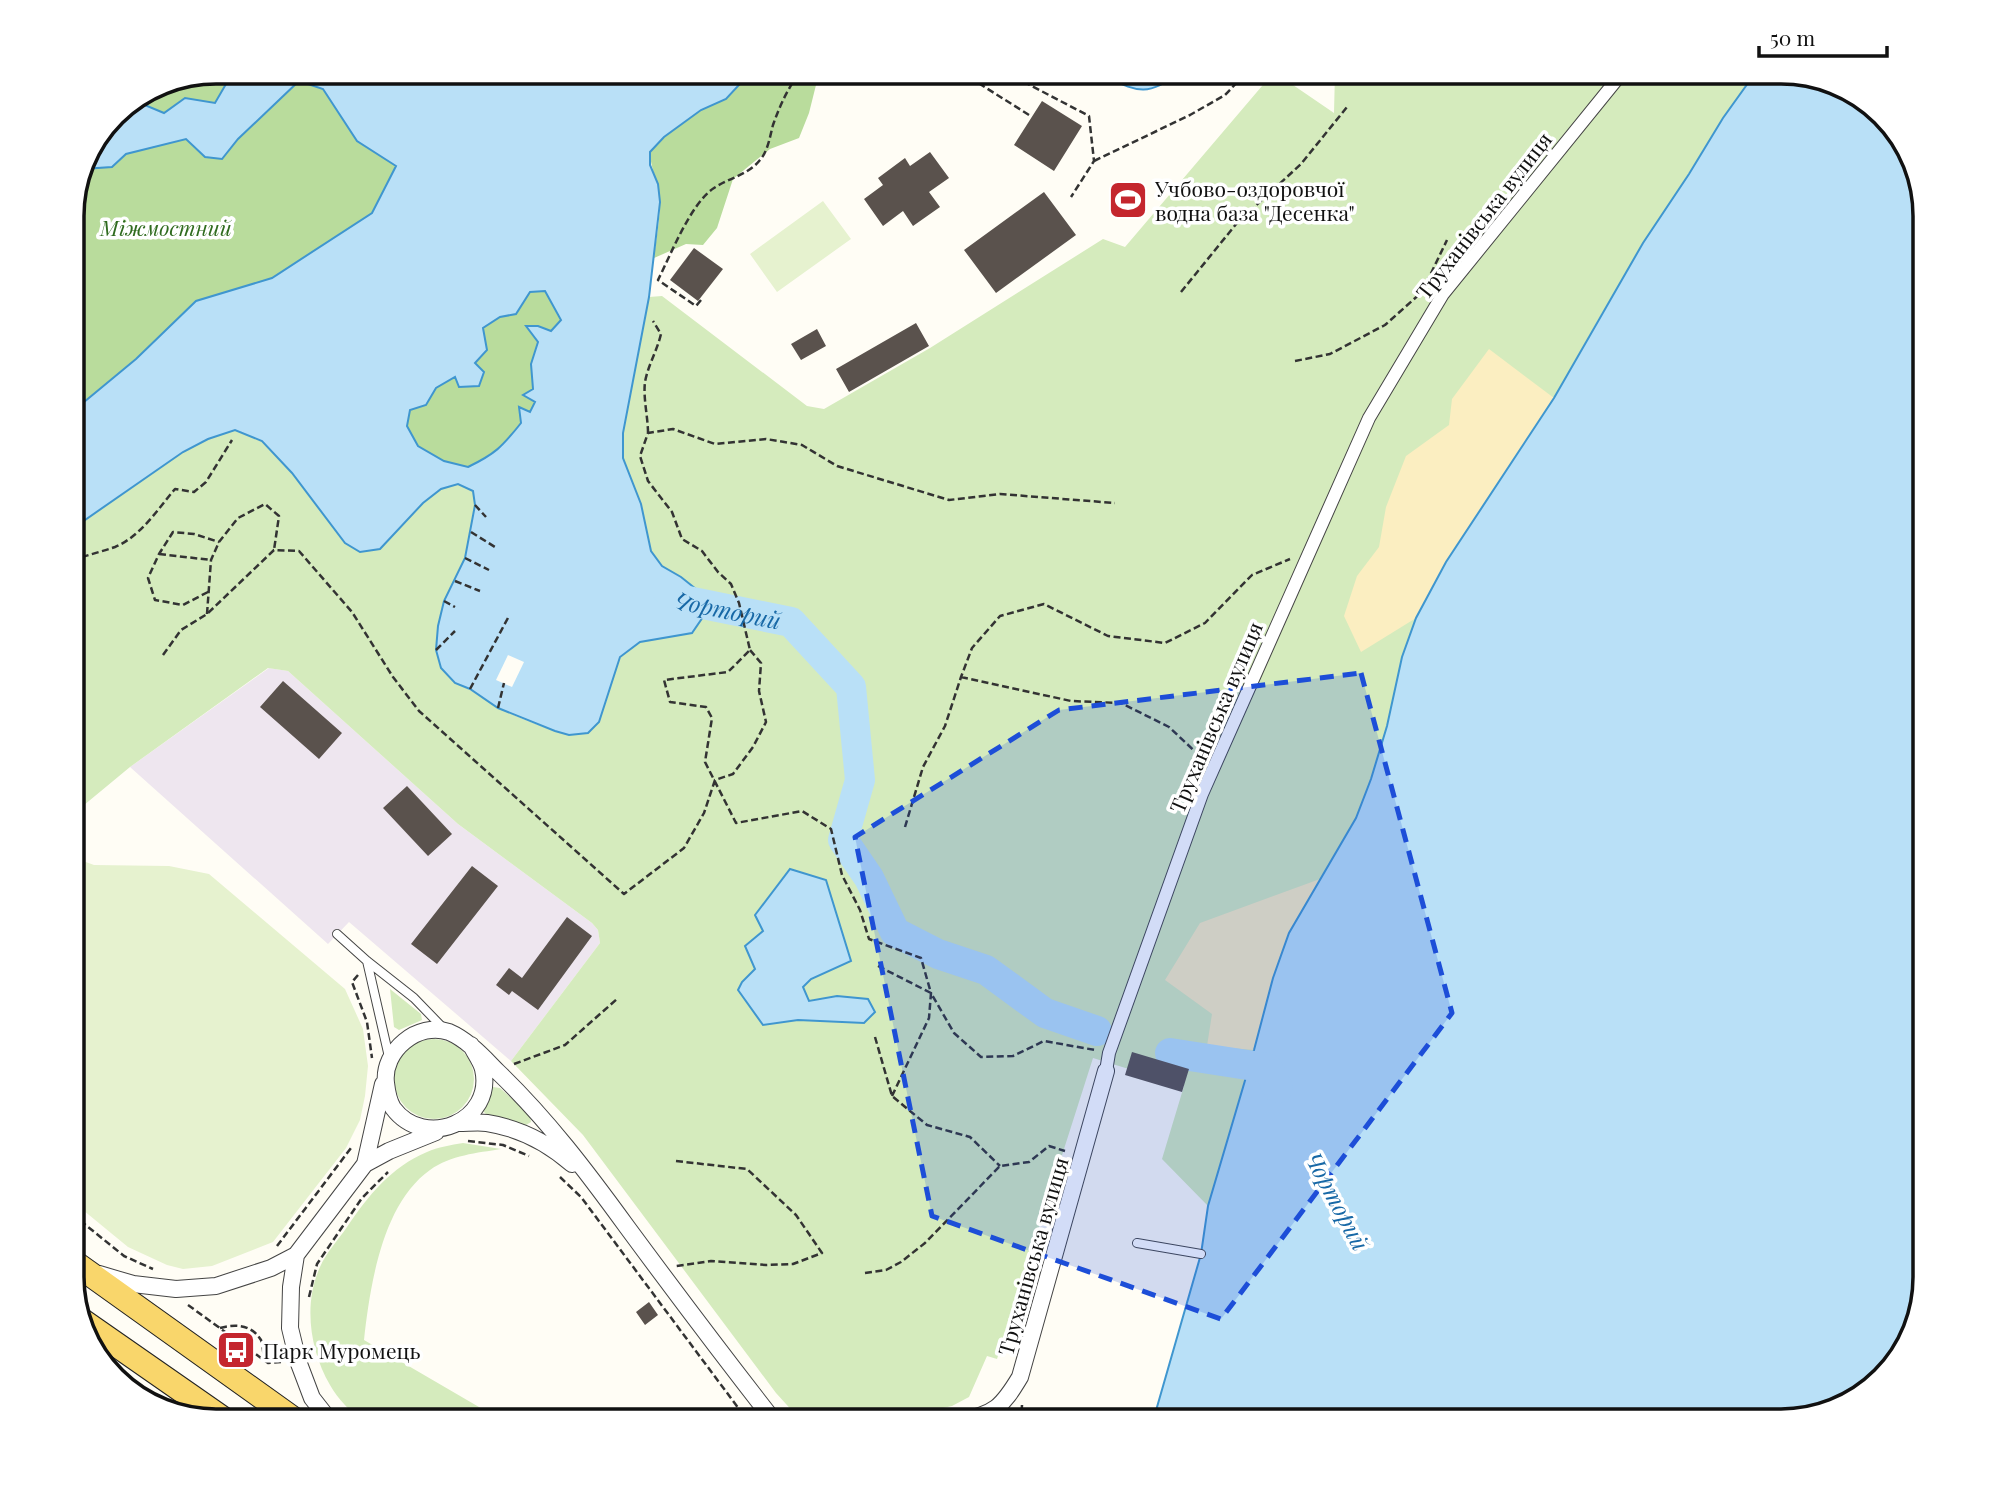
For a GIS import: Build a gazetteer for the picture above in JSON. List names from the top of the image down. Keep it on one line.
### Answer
{"streets":{"street":["Труханівська вулиця"]},"water":["Чорторий"],"parks":["Міжмостний"],"places":{"sports":["Учбово-оздоровчої водна база \"Десенка\""],"bus stop":["Парк Муромець"]},"scale_bar":"50 m"}
